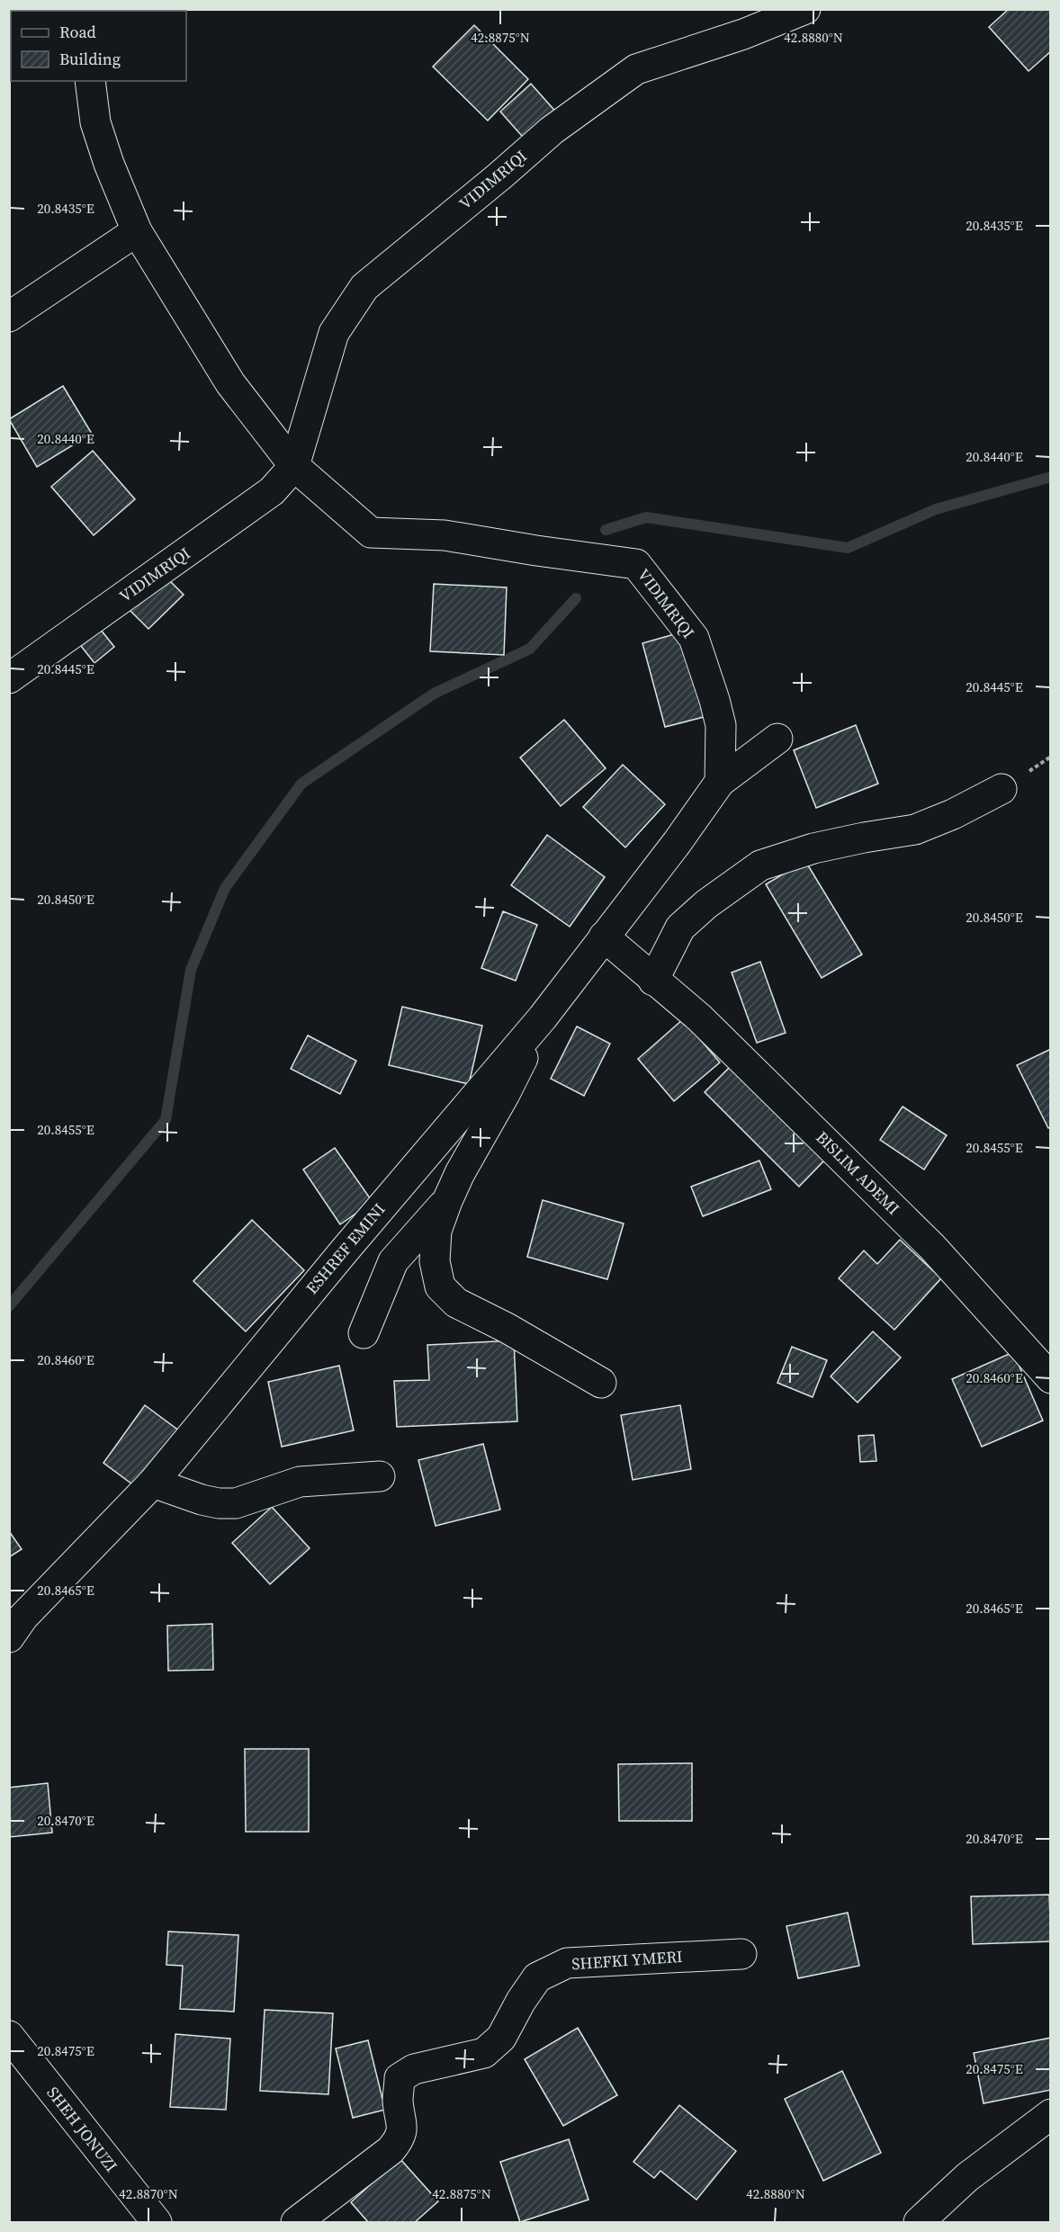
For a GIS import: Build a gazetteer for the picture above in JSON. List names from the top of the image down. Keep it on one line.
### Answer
{"streets":{"street":["VIDIMRIQI","BISLIM ADEMI","ESHREF EMINI","SHEFKI YMERI","SHEH JONUZI"]},"crossings":[["BISLIM ADEMI","ESHREF EMINI"]],"legend":["Road","Building"],"coordinates":["42.8875°N","42.8880°N","20.8435°E","20.8440°E","20.8445°E","20.8450°E","20.8455°E","20.8460°E","20.8465°E","20.8470°E","20.8475°E","42.8870°N"]}
